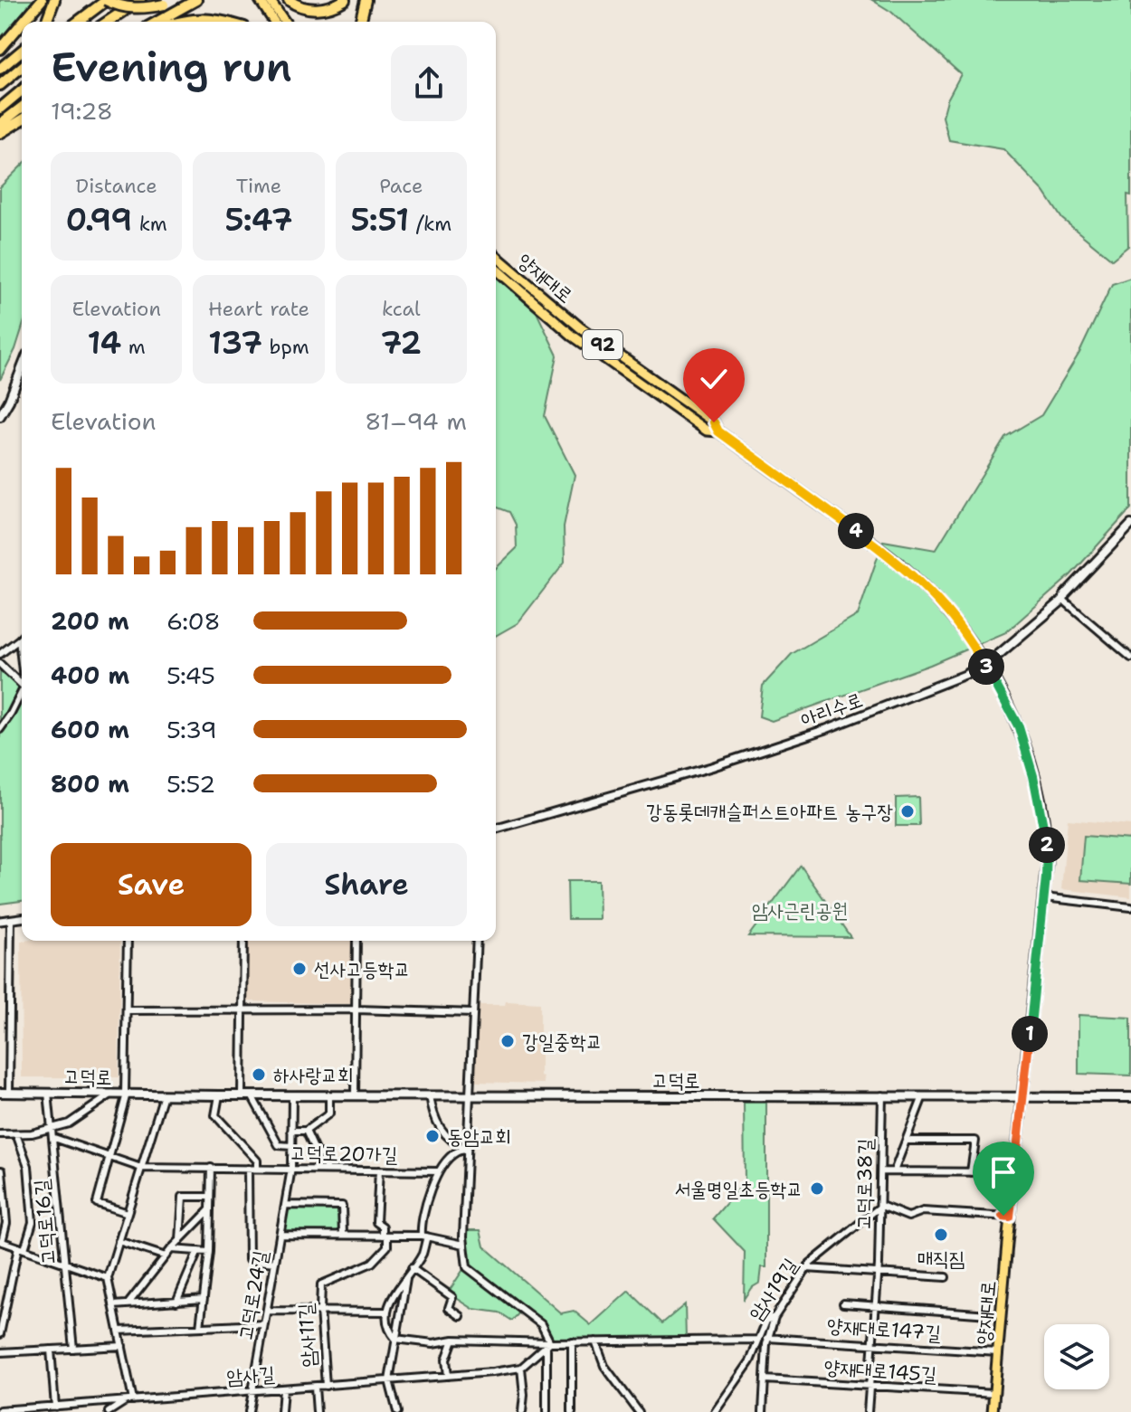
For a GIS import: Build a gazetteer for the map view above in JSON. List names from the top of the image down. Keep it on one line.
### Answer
{"streets":{"main road":["양재대로","92","아리수로","고덕로"],"street":["고덕로20가길","고덕로38길","고덕로16길","암사19길","고덕로24길","양재대로147길","암사11길","양재대로145길","암사길"]},"crossings":[["양재대로","아리수로"],["양재대로","고덕로"],["양재대로","양재대로147길"],["양재대로","양재대로145길"],["고덕로","고덕로38길"],["고덕로","고덕로16길"],["고덕로","고덕로24길"],["고덕로20가길","고덕로16길"],["고덕로20가길","고덕로24길"],["고덕로38길","암사19길"],["고덕로38길","양재대로147길"],["고덕로38길","양재대로145길"],["고덕로24길","암사길"],["암사11길","암사길"]],"parks":["암사근린공원"],"places":["강동롯데캐슬퍼스트아파트 농구장","선사고등학교","강일중학교","하사랑교회","동암교회","서울명일초등학교","매직짐"],"page":{"heading":["Evening run","19:28"],"stats":[["Distance","0.99 km"],["Time","5:47"],["Pace","5:51 /km"],["Elevation","14 m"],["Heart rate","137 bpm"],["kcal","72"]],"chart":["Elevation","81–94 m"],"pins":["4","3","2","1"],"list":[{"name":"200 m","note":"6:08"},{"name":"400 m","note":"5:45"},{"name":"600 m","note":"5:39"},{"name":"800 m","note":"5:52"}],"buttons":["Save","Share"]}}
